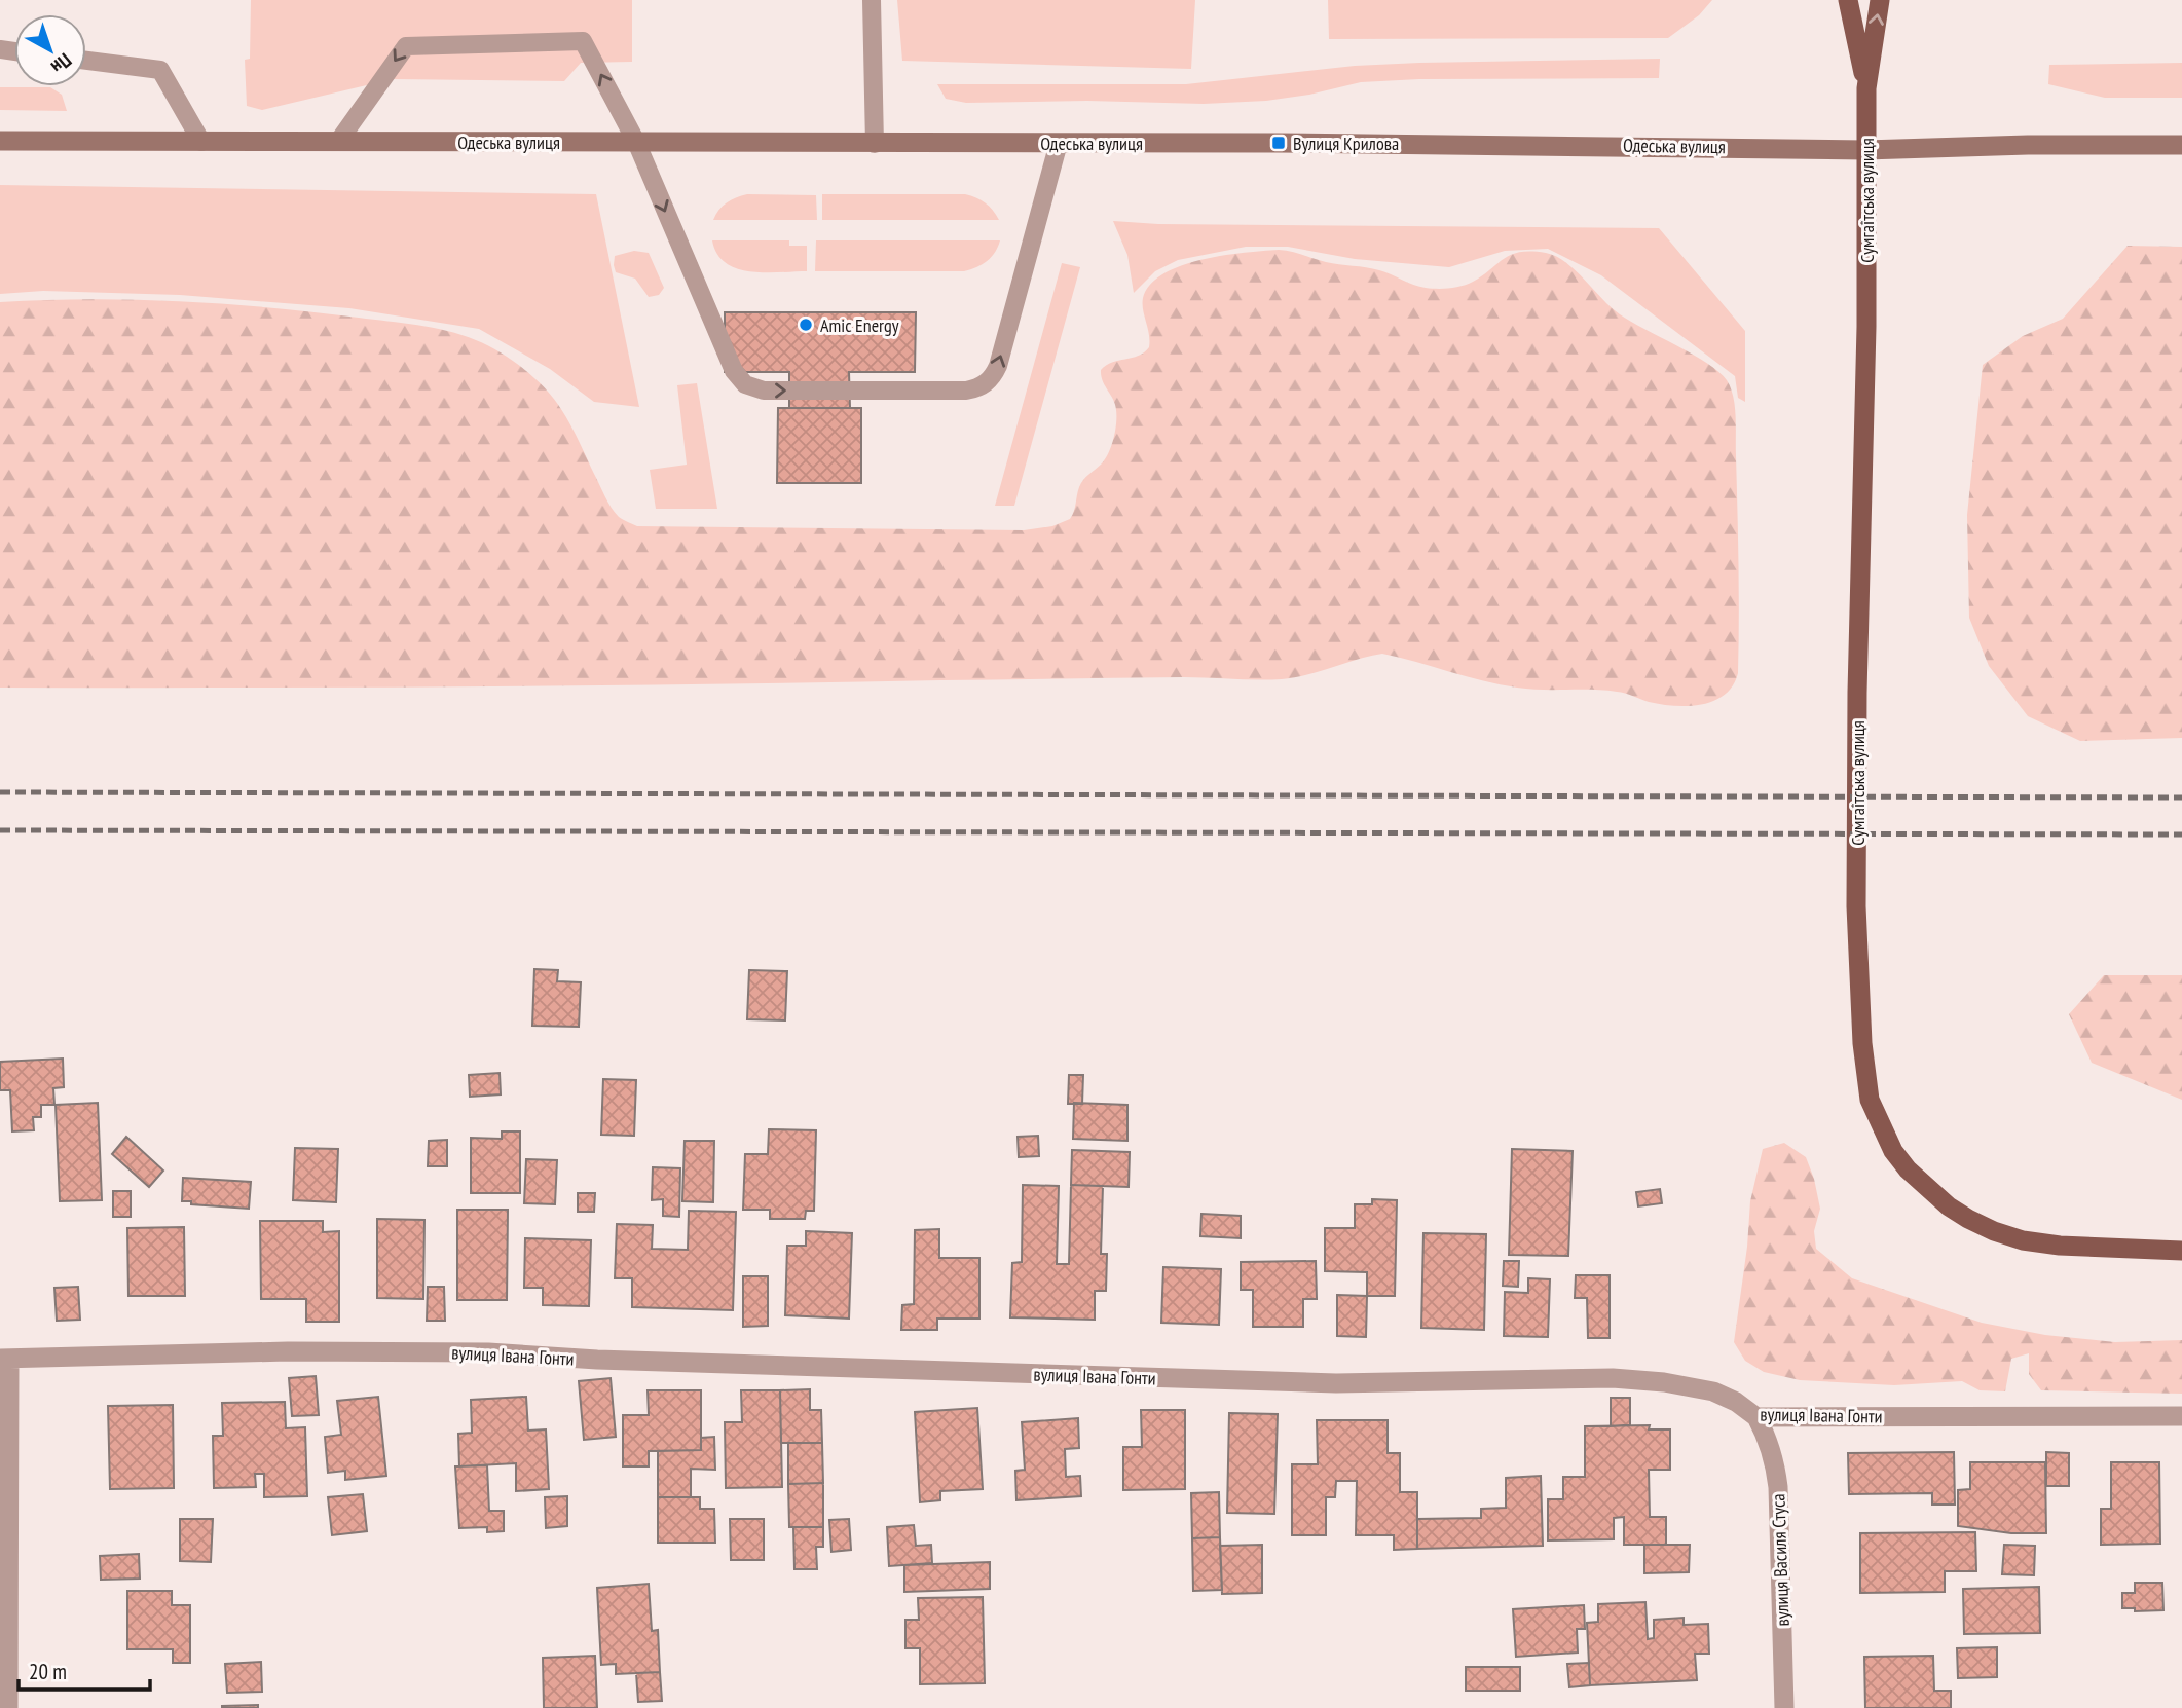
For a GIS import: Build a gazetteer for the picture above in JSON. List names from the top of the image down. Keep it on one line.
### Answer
{"streets":{"main road":["Одеська вулиця","Сумгаїтська вулиця"],"street":["вулиця Івана Гонти","вулиця Василя Стуса"]},"crossings":[["Одеська вулиця","Сумгаїтська вулиця"],["вулиця Івана Гонти","вулиця Василя Стуса"]],"places":{"transit":["Вулиця Крилова"],"other":["Amic Energy"]},"scale_bar":"20 m","north":"bottom right"}
